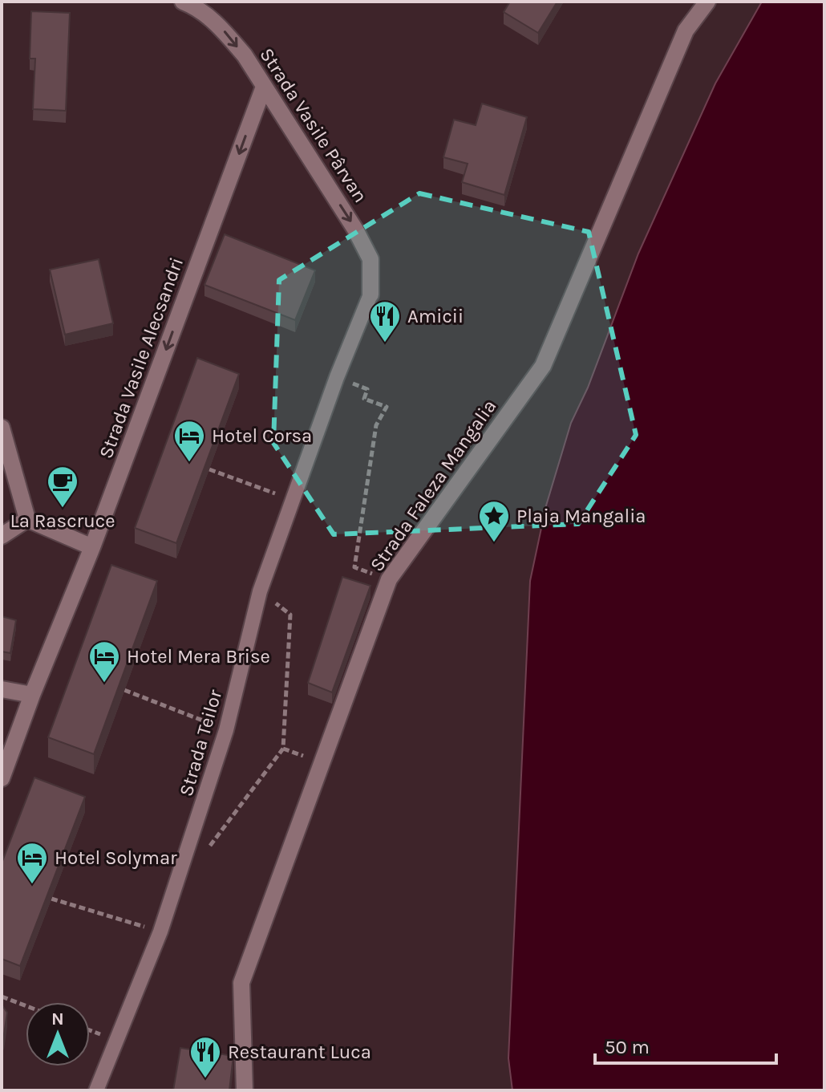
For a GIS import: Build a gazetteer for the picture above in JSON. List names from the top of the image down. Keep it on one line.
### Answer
{"streets":{"street":["Strada Vasile Pârvan","Strada Vasile Alecsandri","Strada Faleza Mangalia","Strada Teilor"]},"crossings":[["Strada Vasile Pârvan","Strada Vasile Alecsandri"],["Strada Vasile Pârvan","Strada Teilor"]],"one_way":["Strada Vasile Pârvan","Strada Vasile Alecsandri"],"places":{"restaurant":["Amicii","Restaurant Luca"],"hotel":["Hotel Corsa","Hotel Mera Brise","Hotel Solymar"],"cafe":["La Rascruce"],"place":["Plaja Mangalia"]},"scale_bar":"50 m","north":"top"}
